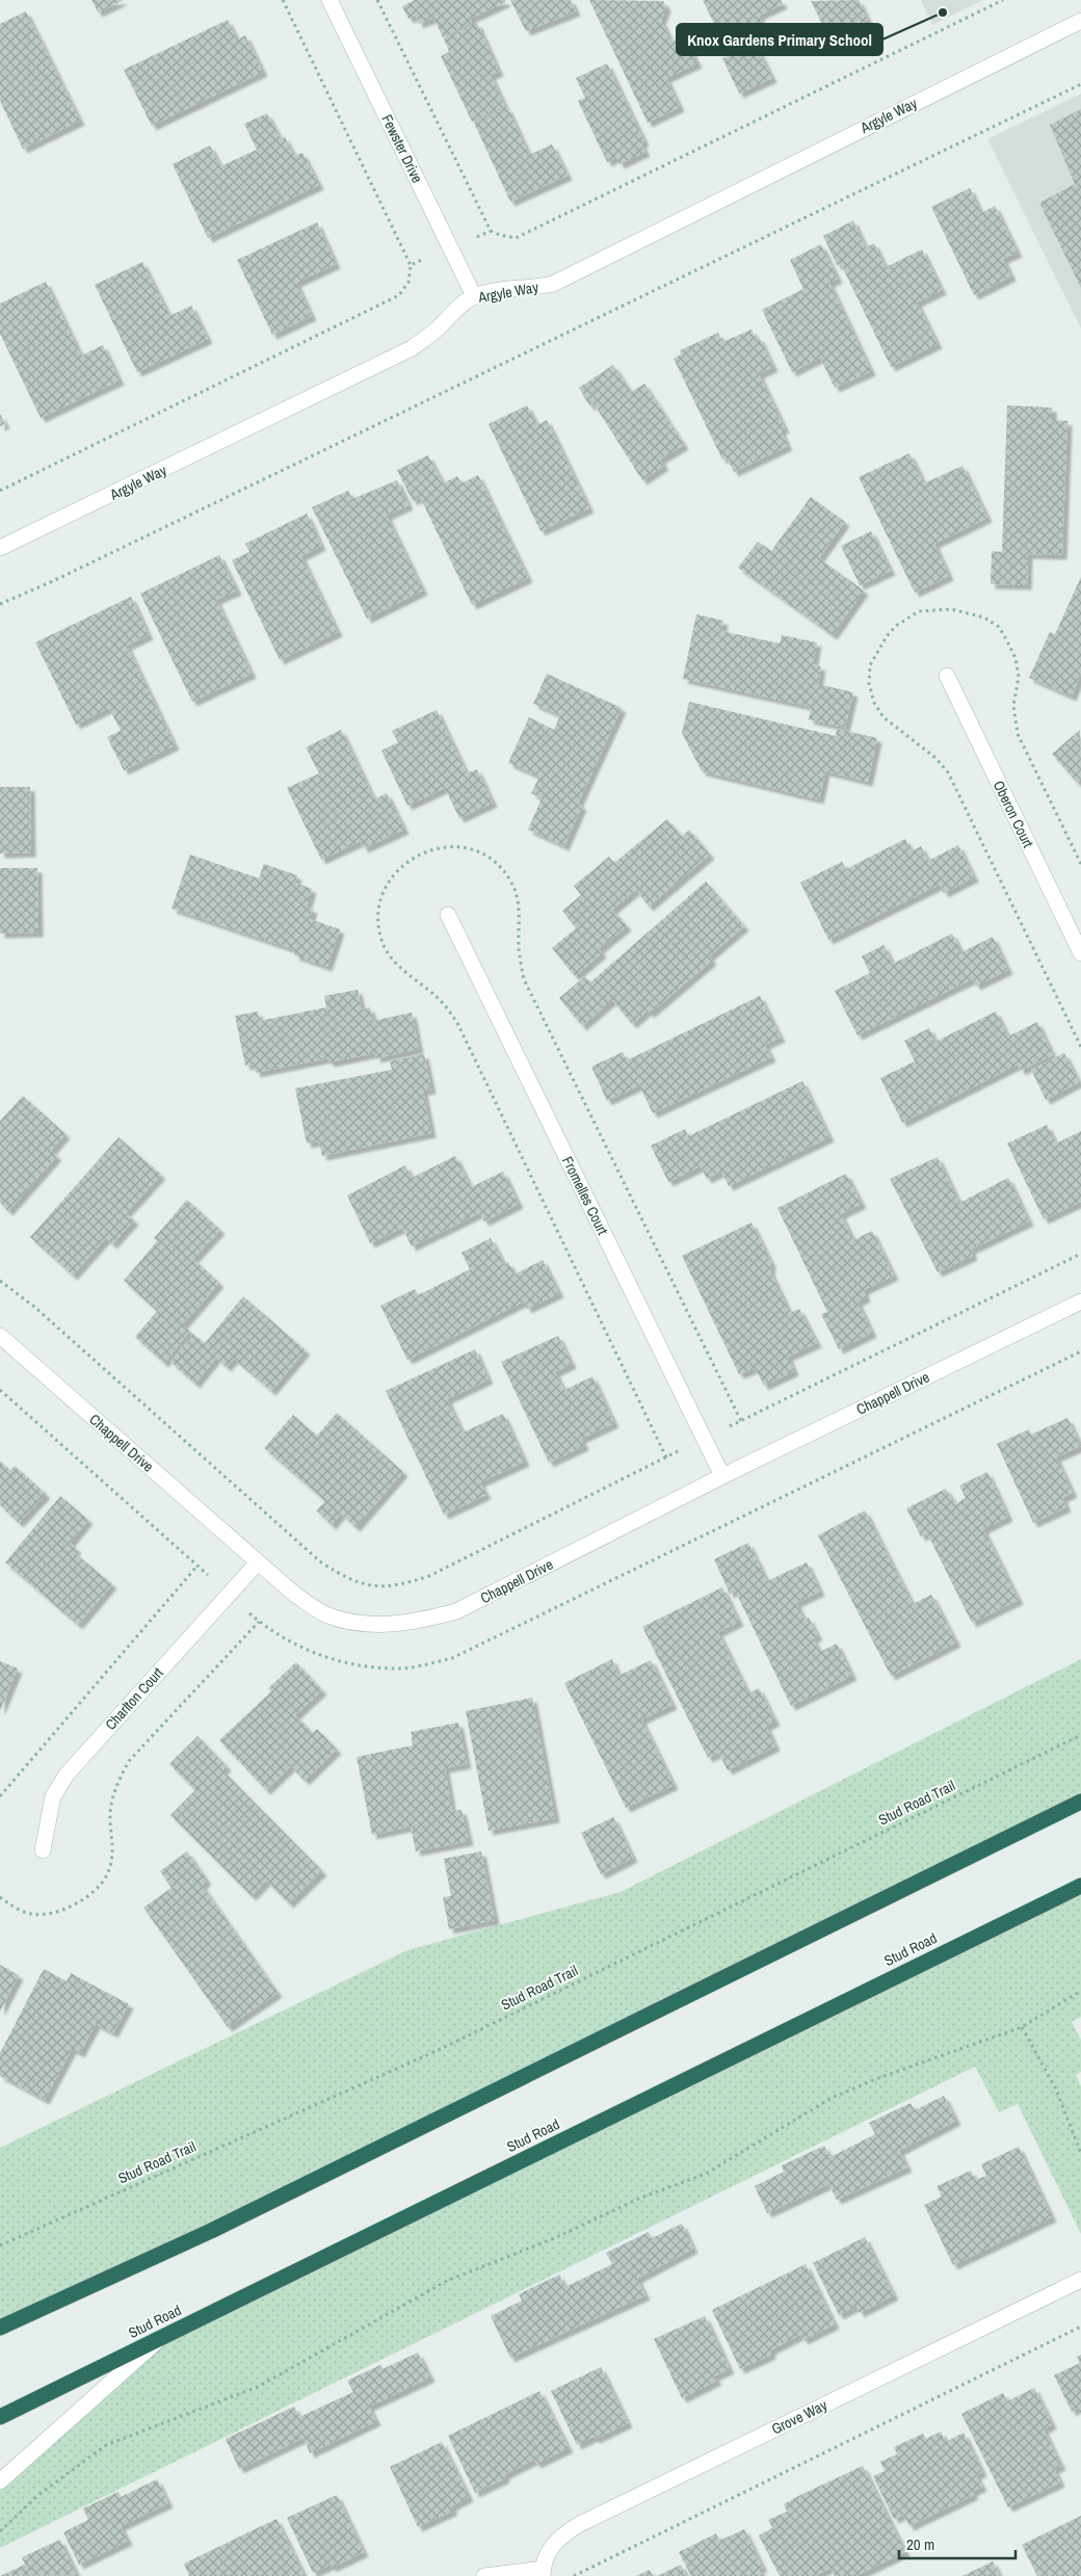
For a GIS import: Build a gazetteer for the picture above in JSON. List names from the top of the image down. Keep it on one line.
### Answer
{"streets":{"highway":["Stud Road"],"street":["Argyle Way","Fewster Drive","Oberon Court","Fromelles Court","Chappell Drive","Charlton Court","Grove Way"],"path":["Stud Road Trail"]},"crossings":[["Argyle Way","Fewster Drive"],["Fromelles Court","Chappell Drive"],["Chappell Drive","Charlton Court"]],"places":["Knox Gardens Primary School"],"scale_bar":"20 m"}
